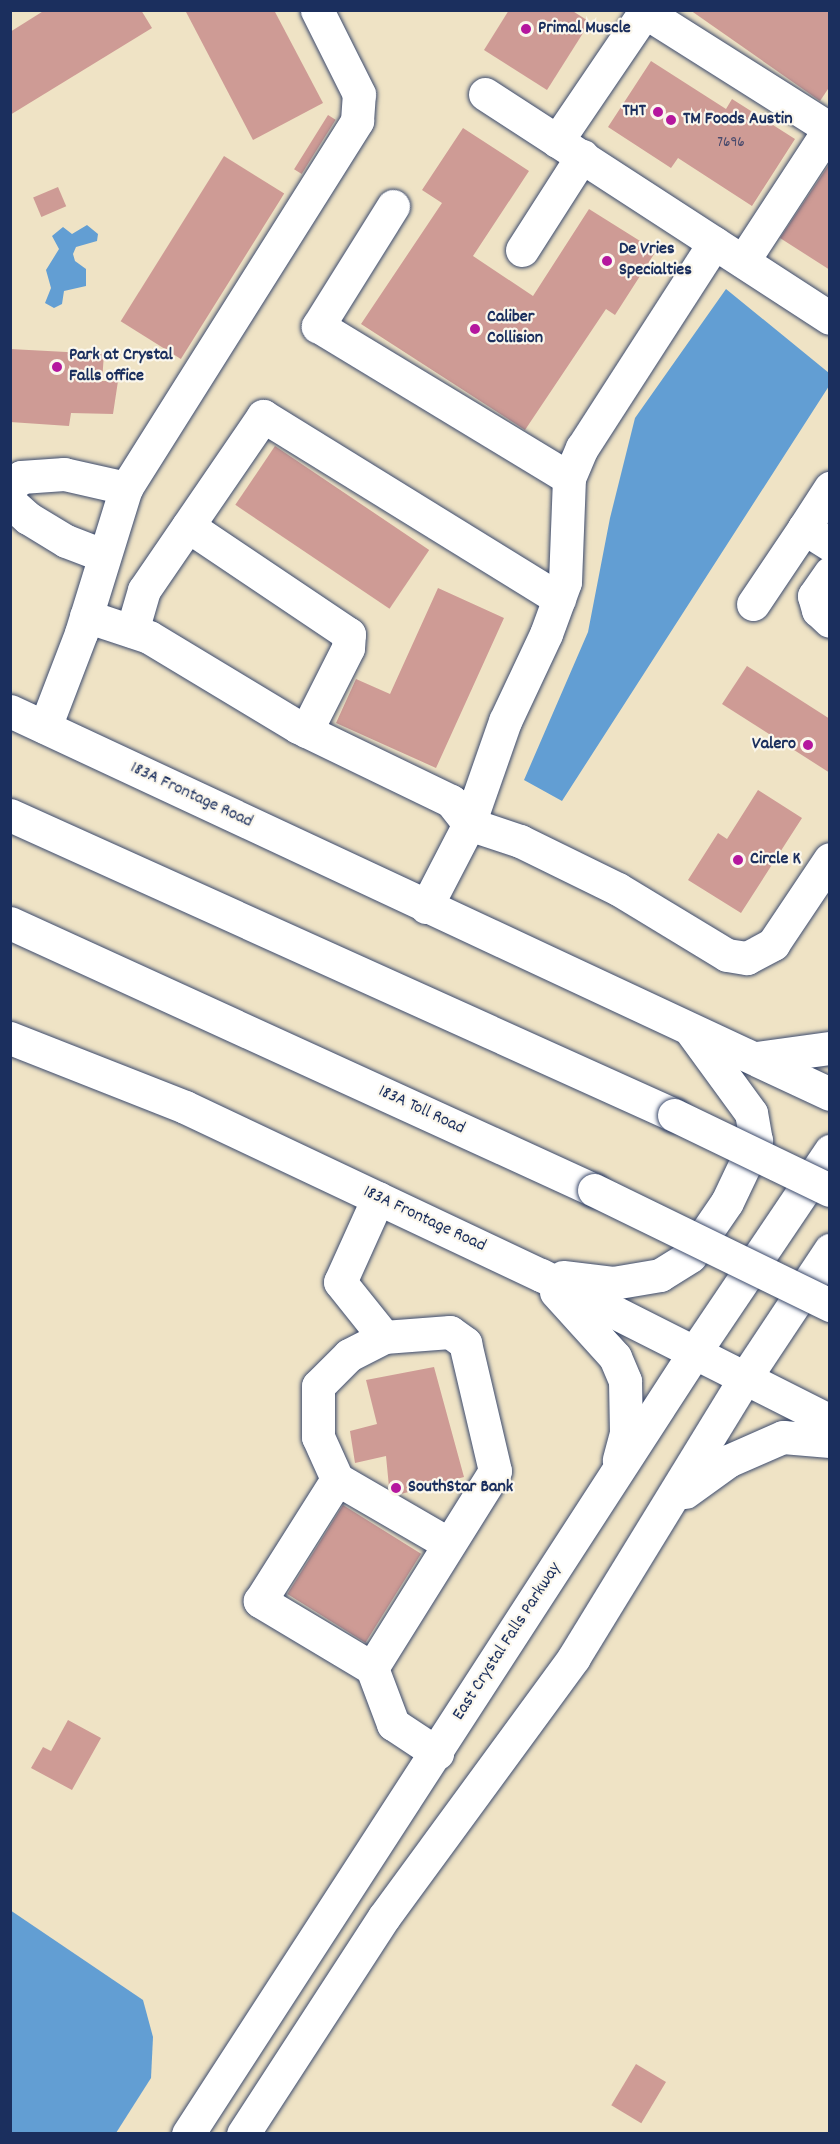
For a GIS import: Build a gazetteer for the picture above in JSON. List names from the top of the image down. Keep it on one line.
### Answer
{"streets":{"main road":["183A Frontage Road","183A Toll Road","East Crystal Falls Parkway"]},"crossings":[["183A Frontage Road","East Crystal Falls Parkway"]],"places":["Primal Muscle","THT","TM Foods Austin","De Vries Specialties","Caliber Collision","Park at Crystal Falls office","Valero","Circle K","SouthStar Bank"],"house_numbers":["7696"]}
